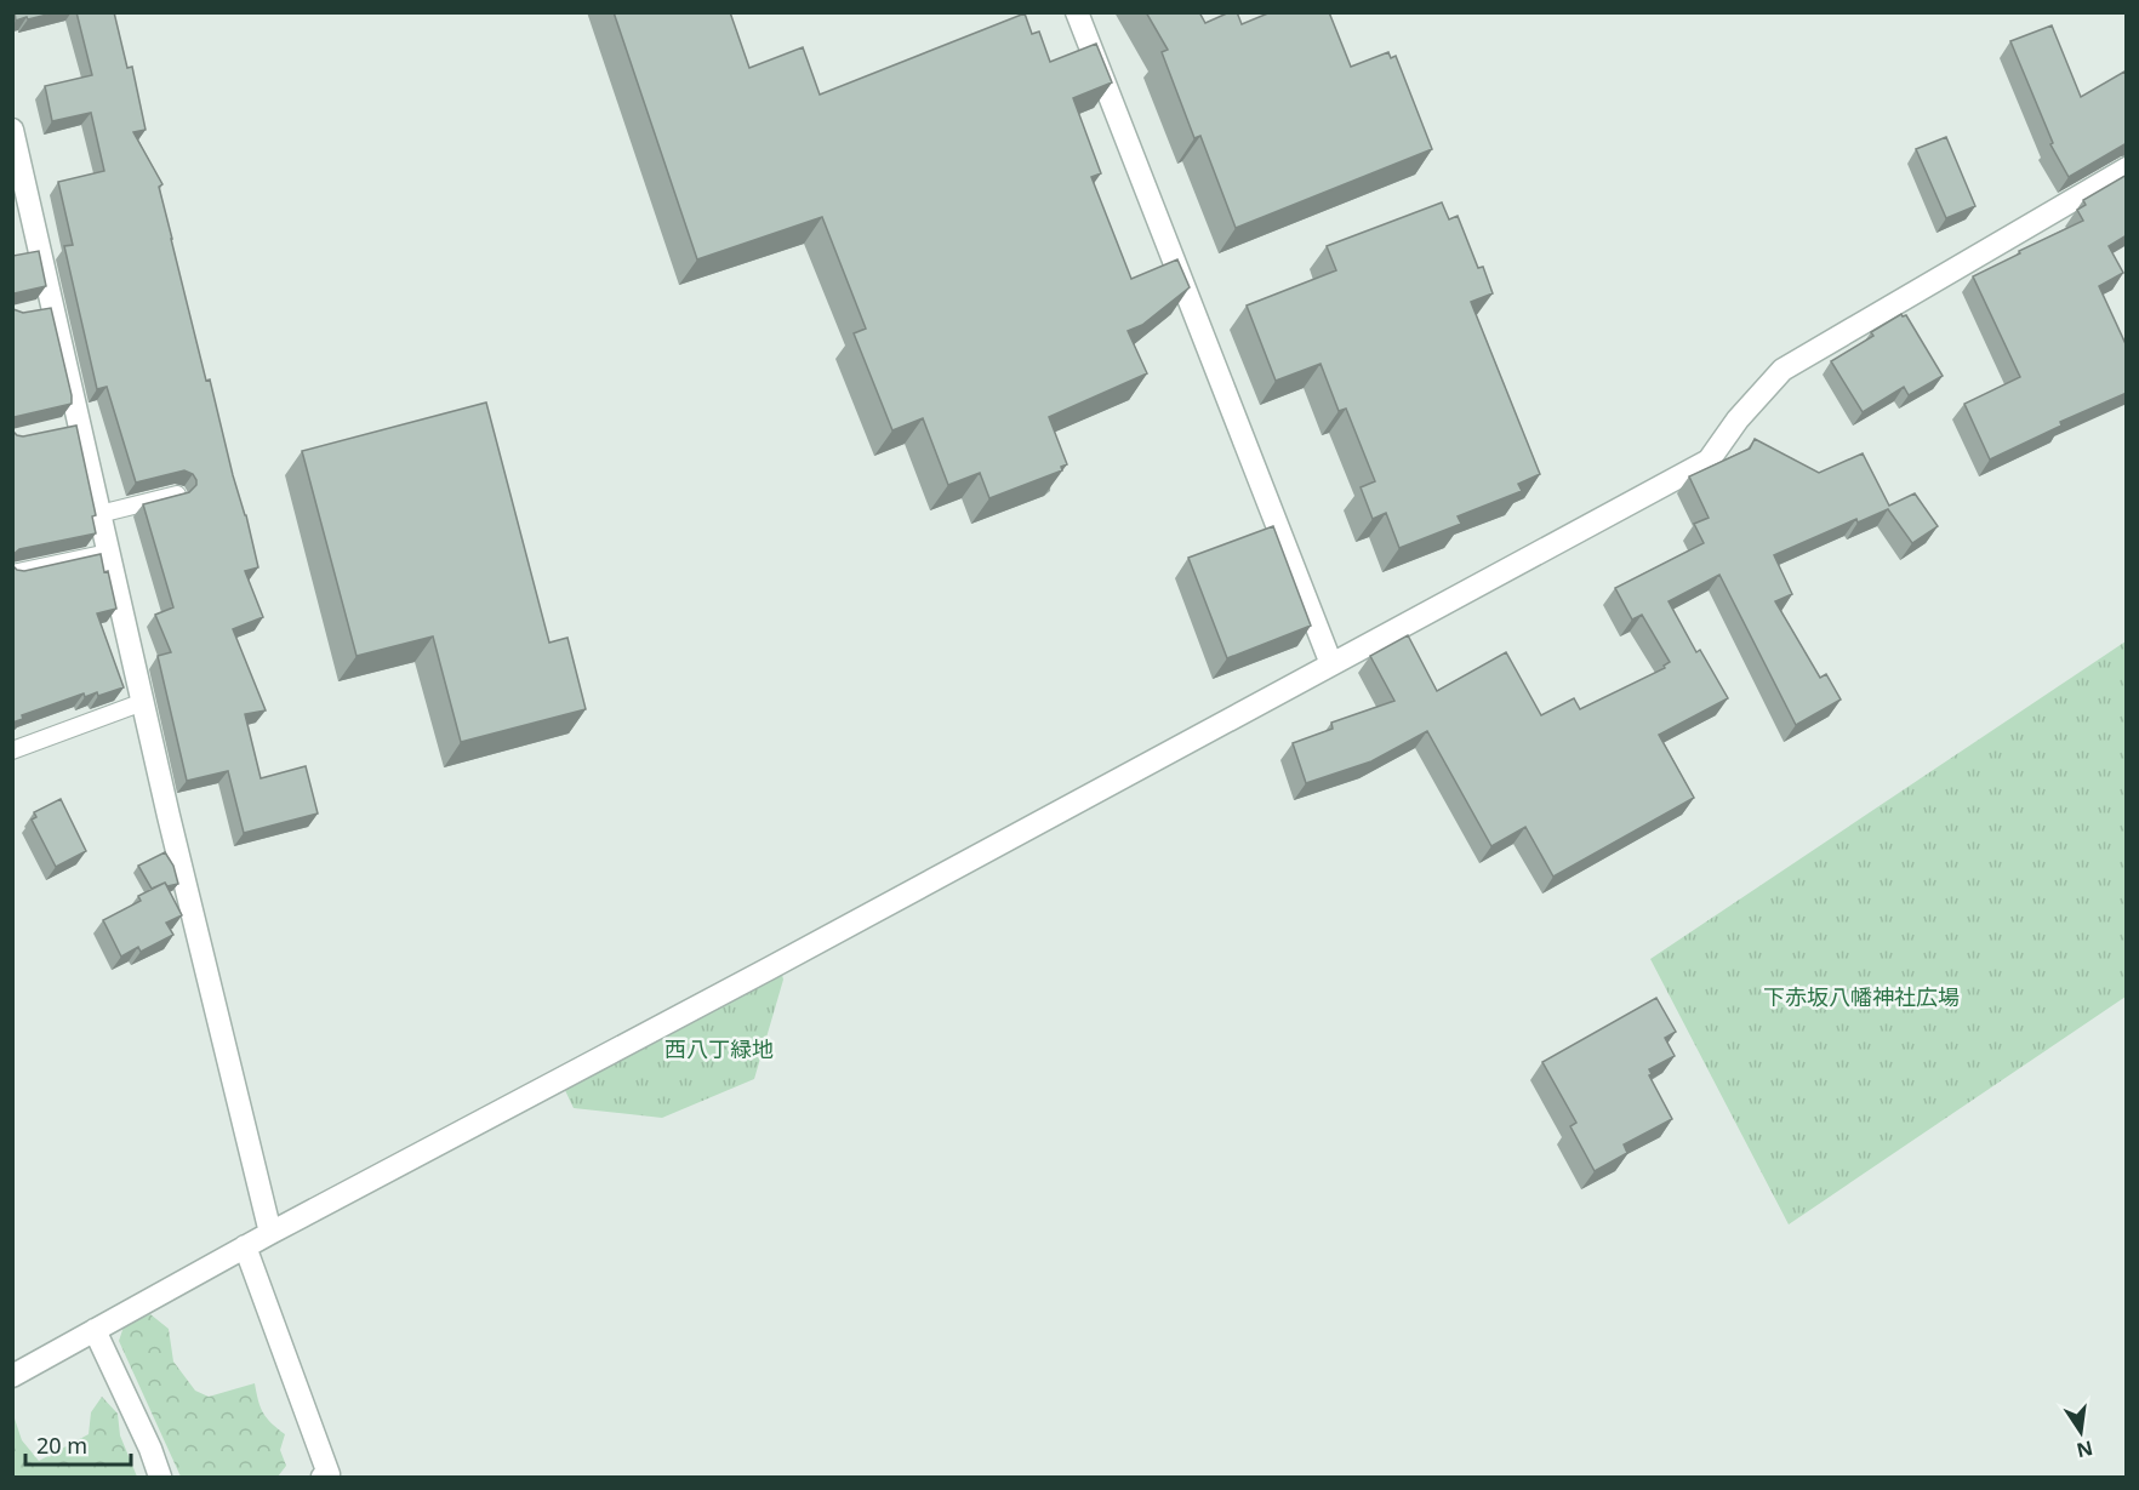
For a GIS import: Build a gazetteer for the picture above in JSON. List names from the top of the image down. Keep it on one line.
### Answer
{"parks":["下赤坂八幡神社広場","西八丁緑地"],"scale_bar":"20 m","north":"bottom"}
